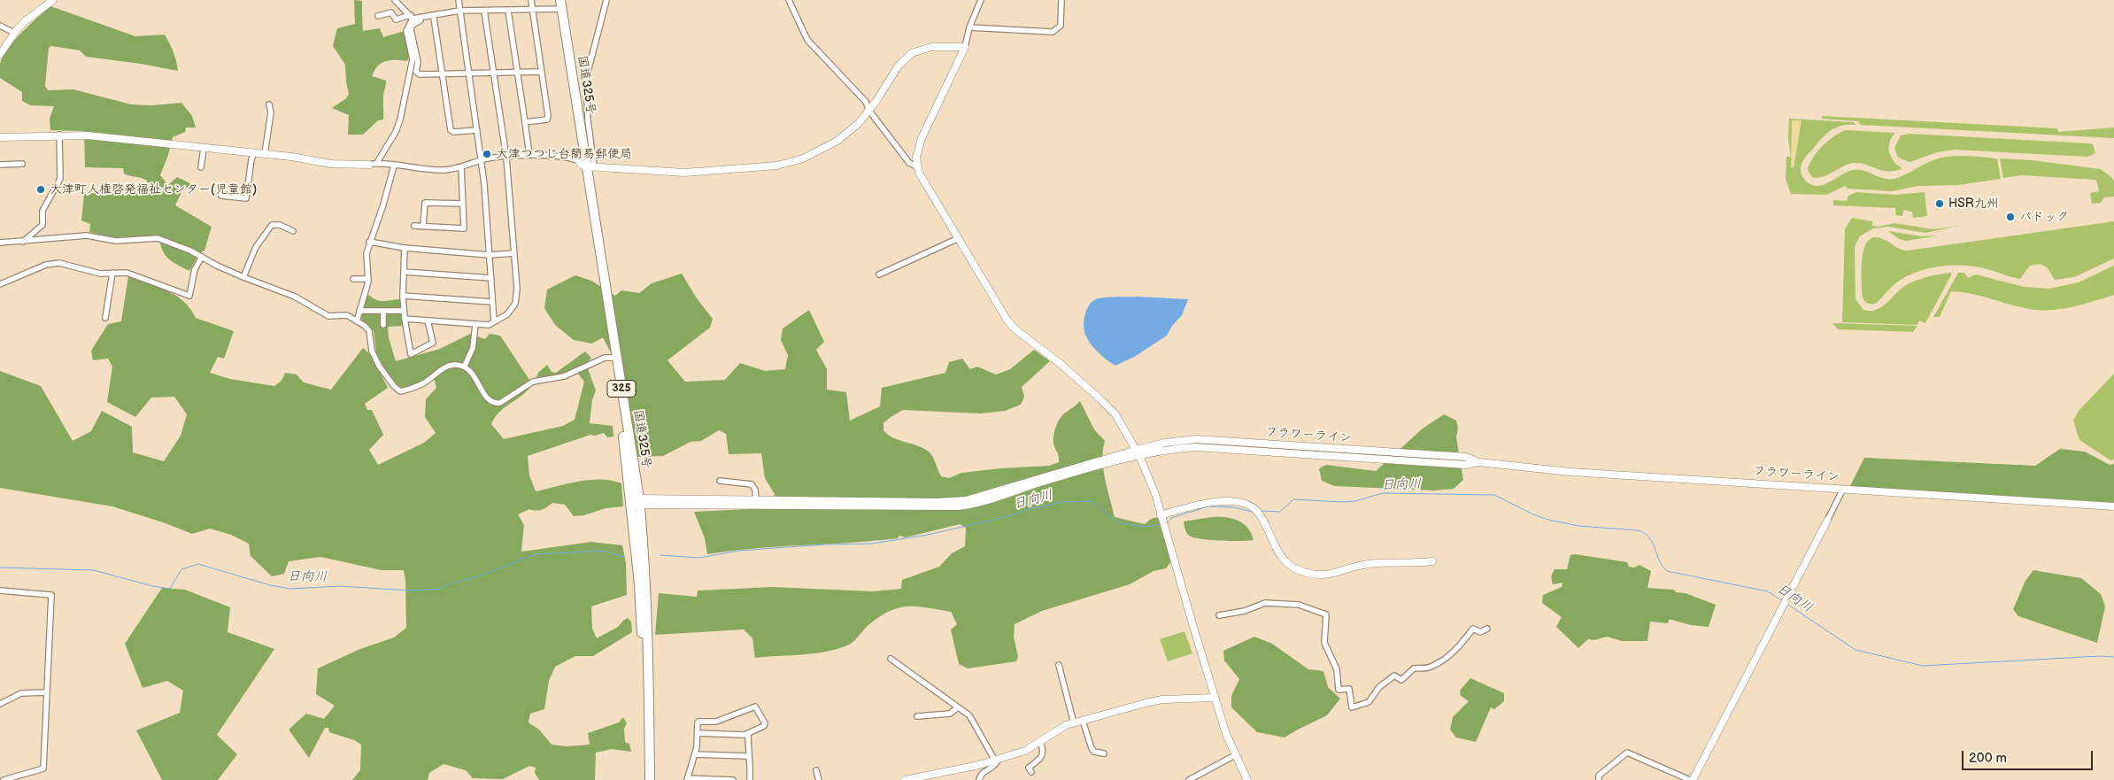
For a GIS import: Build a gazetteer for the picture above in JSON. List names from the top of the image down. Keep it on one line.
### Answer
{"streets":{"highway":["国道325号","325"],"street":["フラワーライン"]},"crossings":[["国道325号","フラワーライン"]],"water":["日向川"],"places":["大津つつじ台簡易郵便局","大津町人権啓発福祉センター(児童館)","HSR九州","パドック"],"scale_bar":"200 m"}
